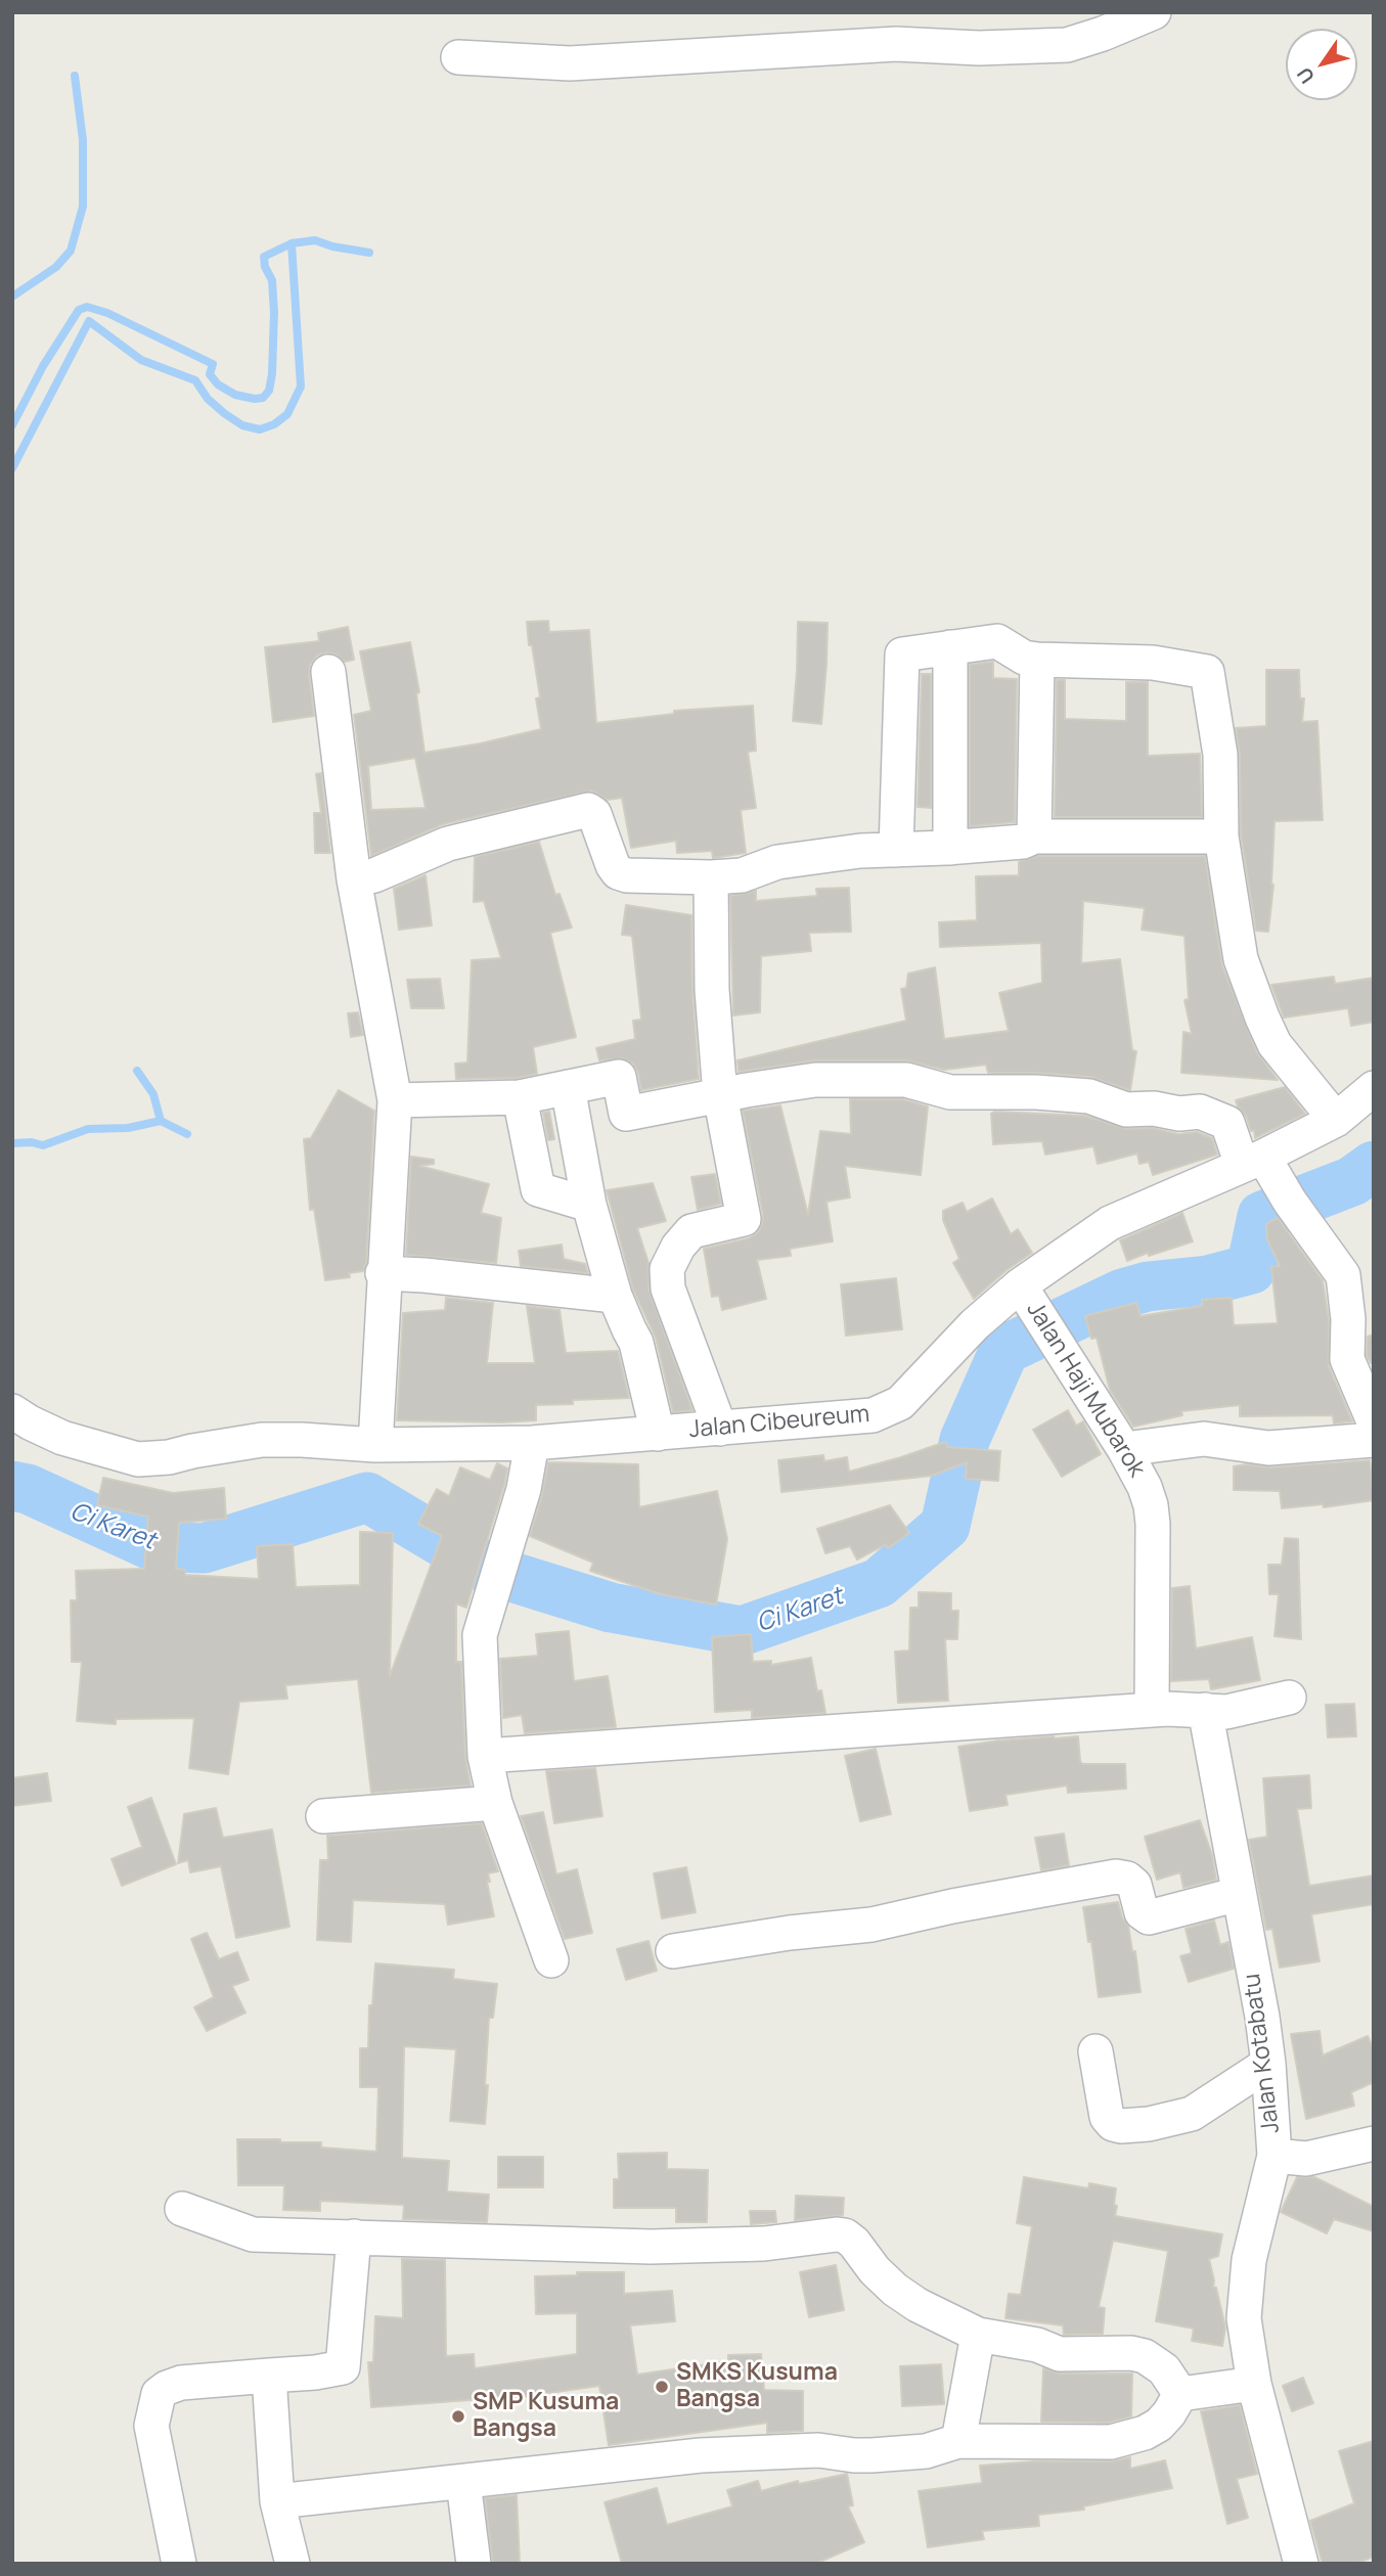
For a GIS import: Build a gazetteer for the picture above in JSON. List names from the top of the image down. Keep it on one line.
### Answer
{"streets":{"street":["Jalan Haji Mubarok","Jalan Cibeureum","Jalan Kotabatu"]},"crossings":[["Jalan Haji Mubarok","Jalan Cibeureum"]],"water":["Ci Karet"],"places":["SMKS Kusuma Bangsa","SMP Kusuma Bangsa"],"north":"bottom left"}
